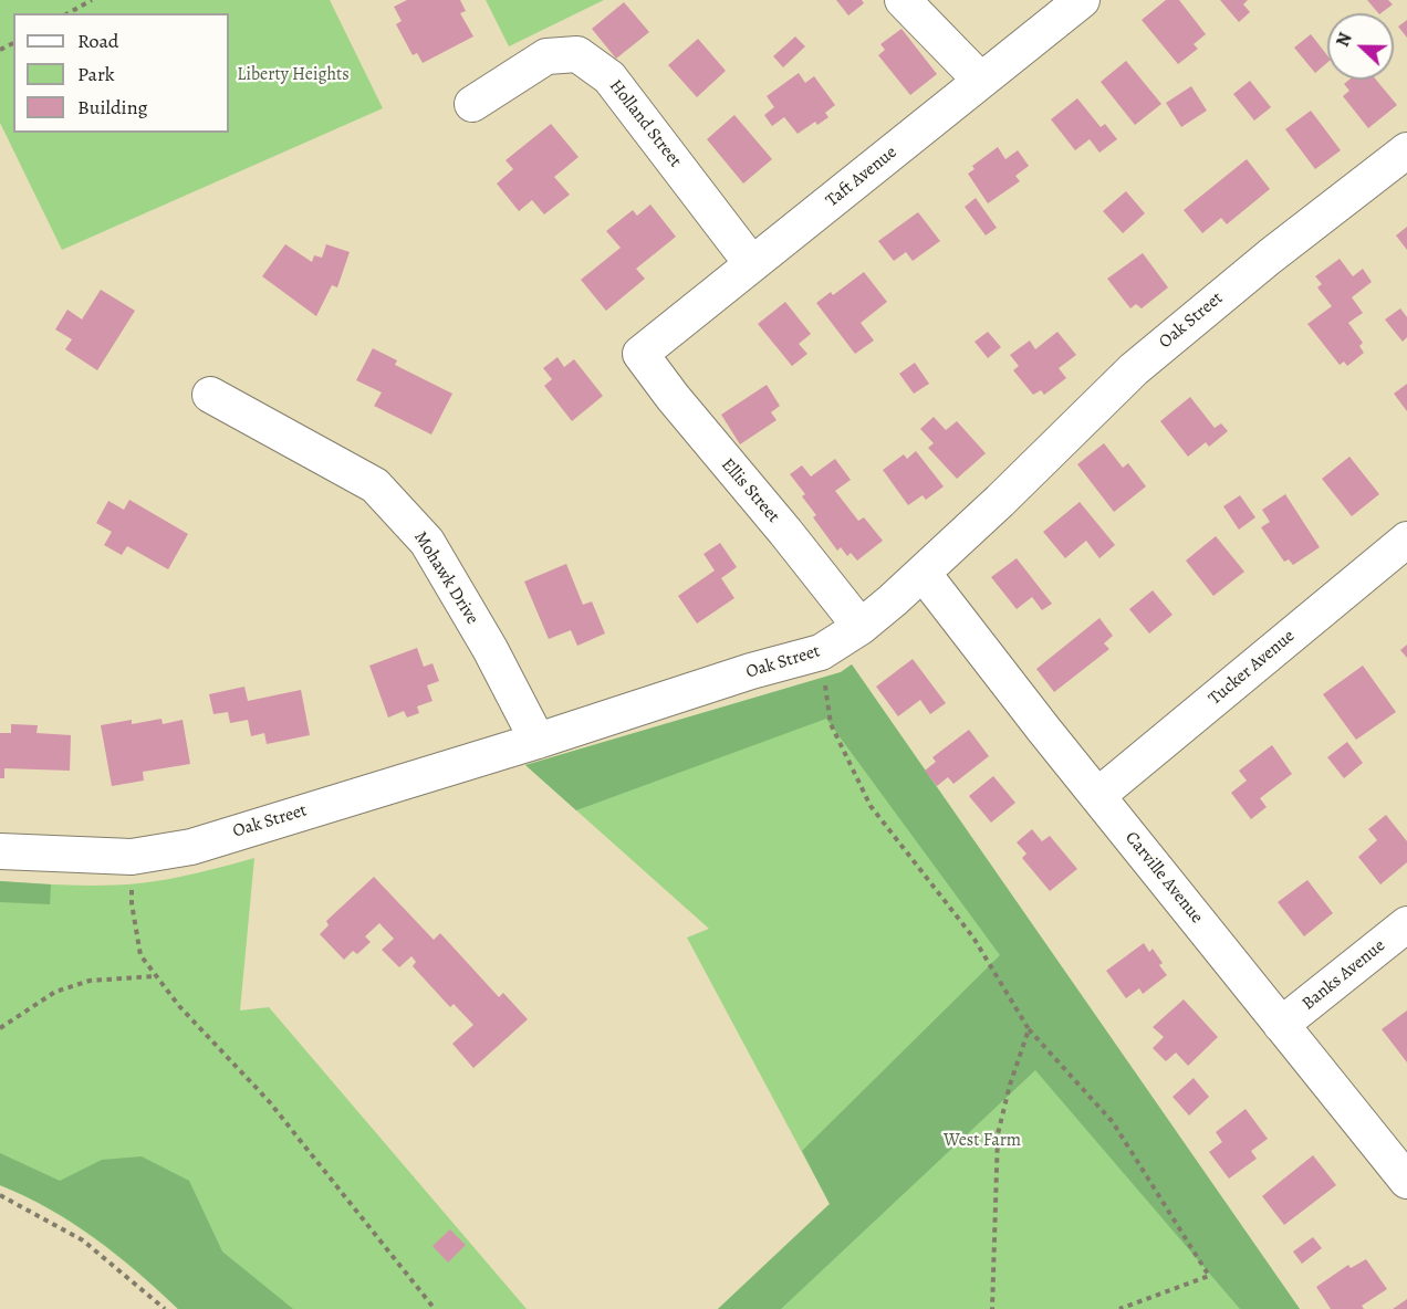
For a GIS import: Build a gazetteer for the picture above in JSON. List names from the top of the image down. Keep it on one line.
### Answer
{"streets":{"street":["Holland Street","Taft Avenue","Oak Street","Ellis Street","Mohawk Drive","Tucker Avenue","Carville Avenue","Banks Avenue"]},"crossings":[["Holland Street","Taft Avenue"],["Taft Avenue","Ellis Street"],["Oak Street","Ellis Street"],["Oak Street","Mohawk Drive"],["Oak Street","Carville Avenue"],["Tucker Avenue","Carville Avenue"],["Carville Avenue","Banks Avenue"]],"parks":["Liberty Heights","West Farm"],"legend":["Road","Park","Building"],"north":"left"}
